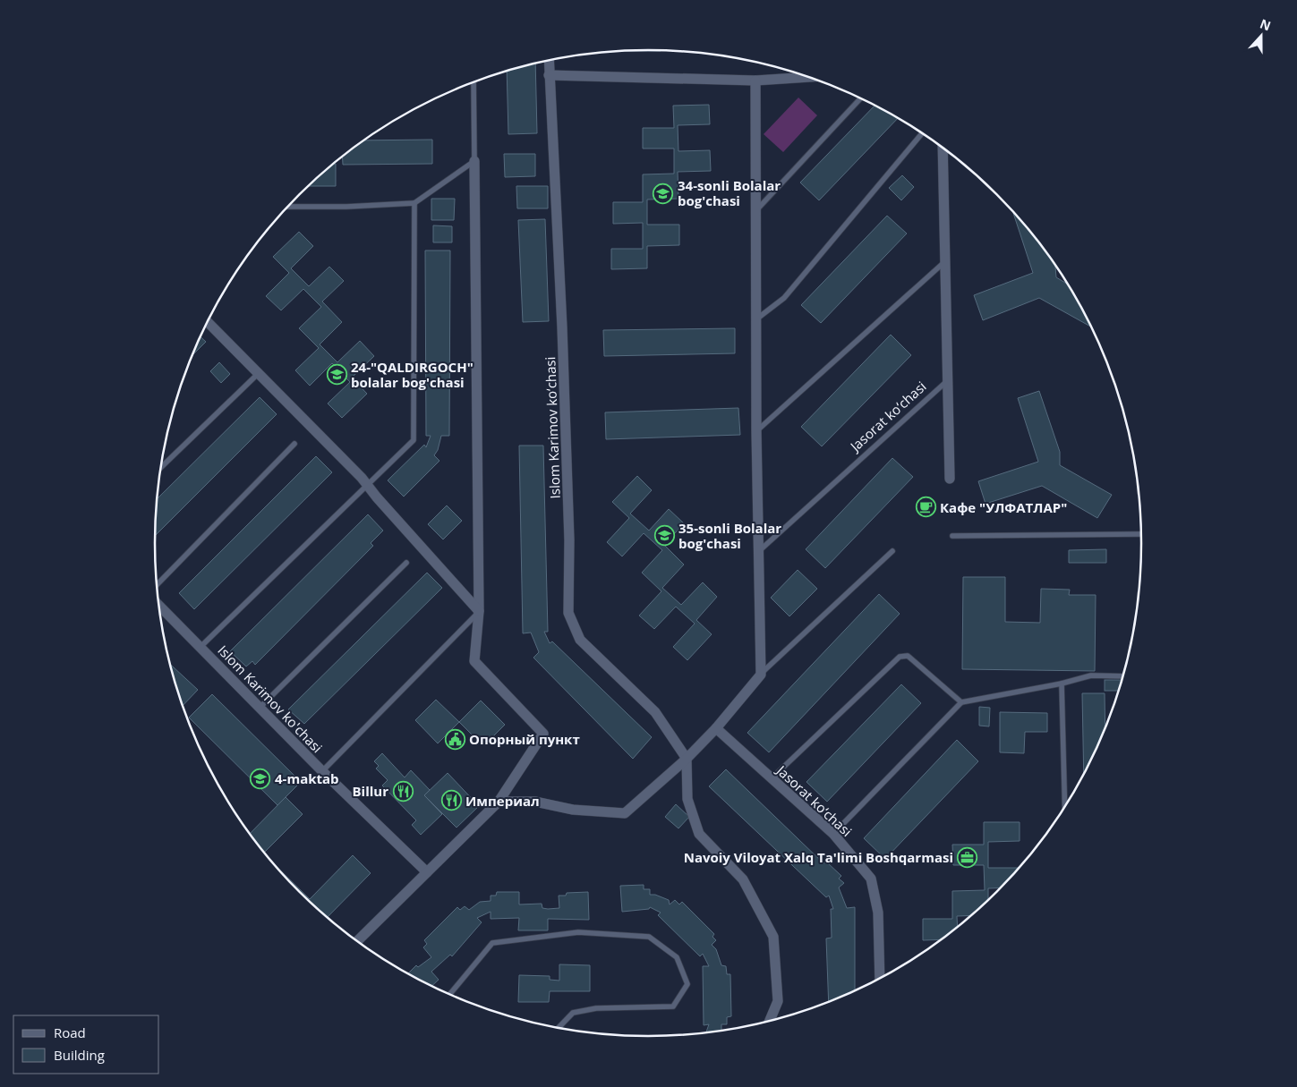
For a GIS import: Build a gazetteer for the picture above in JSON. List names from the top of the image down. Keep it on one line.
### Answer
{"streets":{"street":["Jasorat ko‘chasi","Islom Karimov ko‘chasi","Islom Karimov ko'chasi"]},"places":{"school or university":["34-sonli Bolalar bog'chasi","24-\"QALDIRGOCH\" bolalar bog'chasi","35-sonli Bolalar bog'chasi","4-maktab"],"cafe":["Кафе \"УЛФАТЛАР\""],"public building":["Опорный пункт"],"restaurant":["Billur","Империал"],"office":["Navoiy Viloyat Xalq Ta'limi Boshqarmasi"]},"legend":["Road","Building"],"north":"top"}
